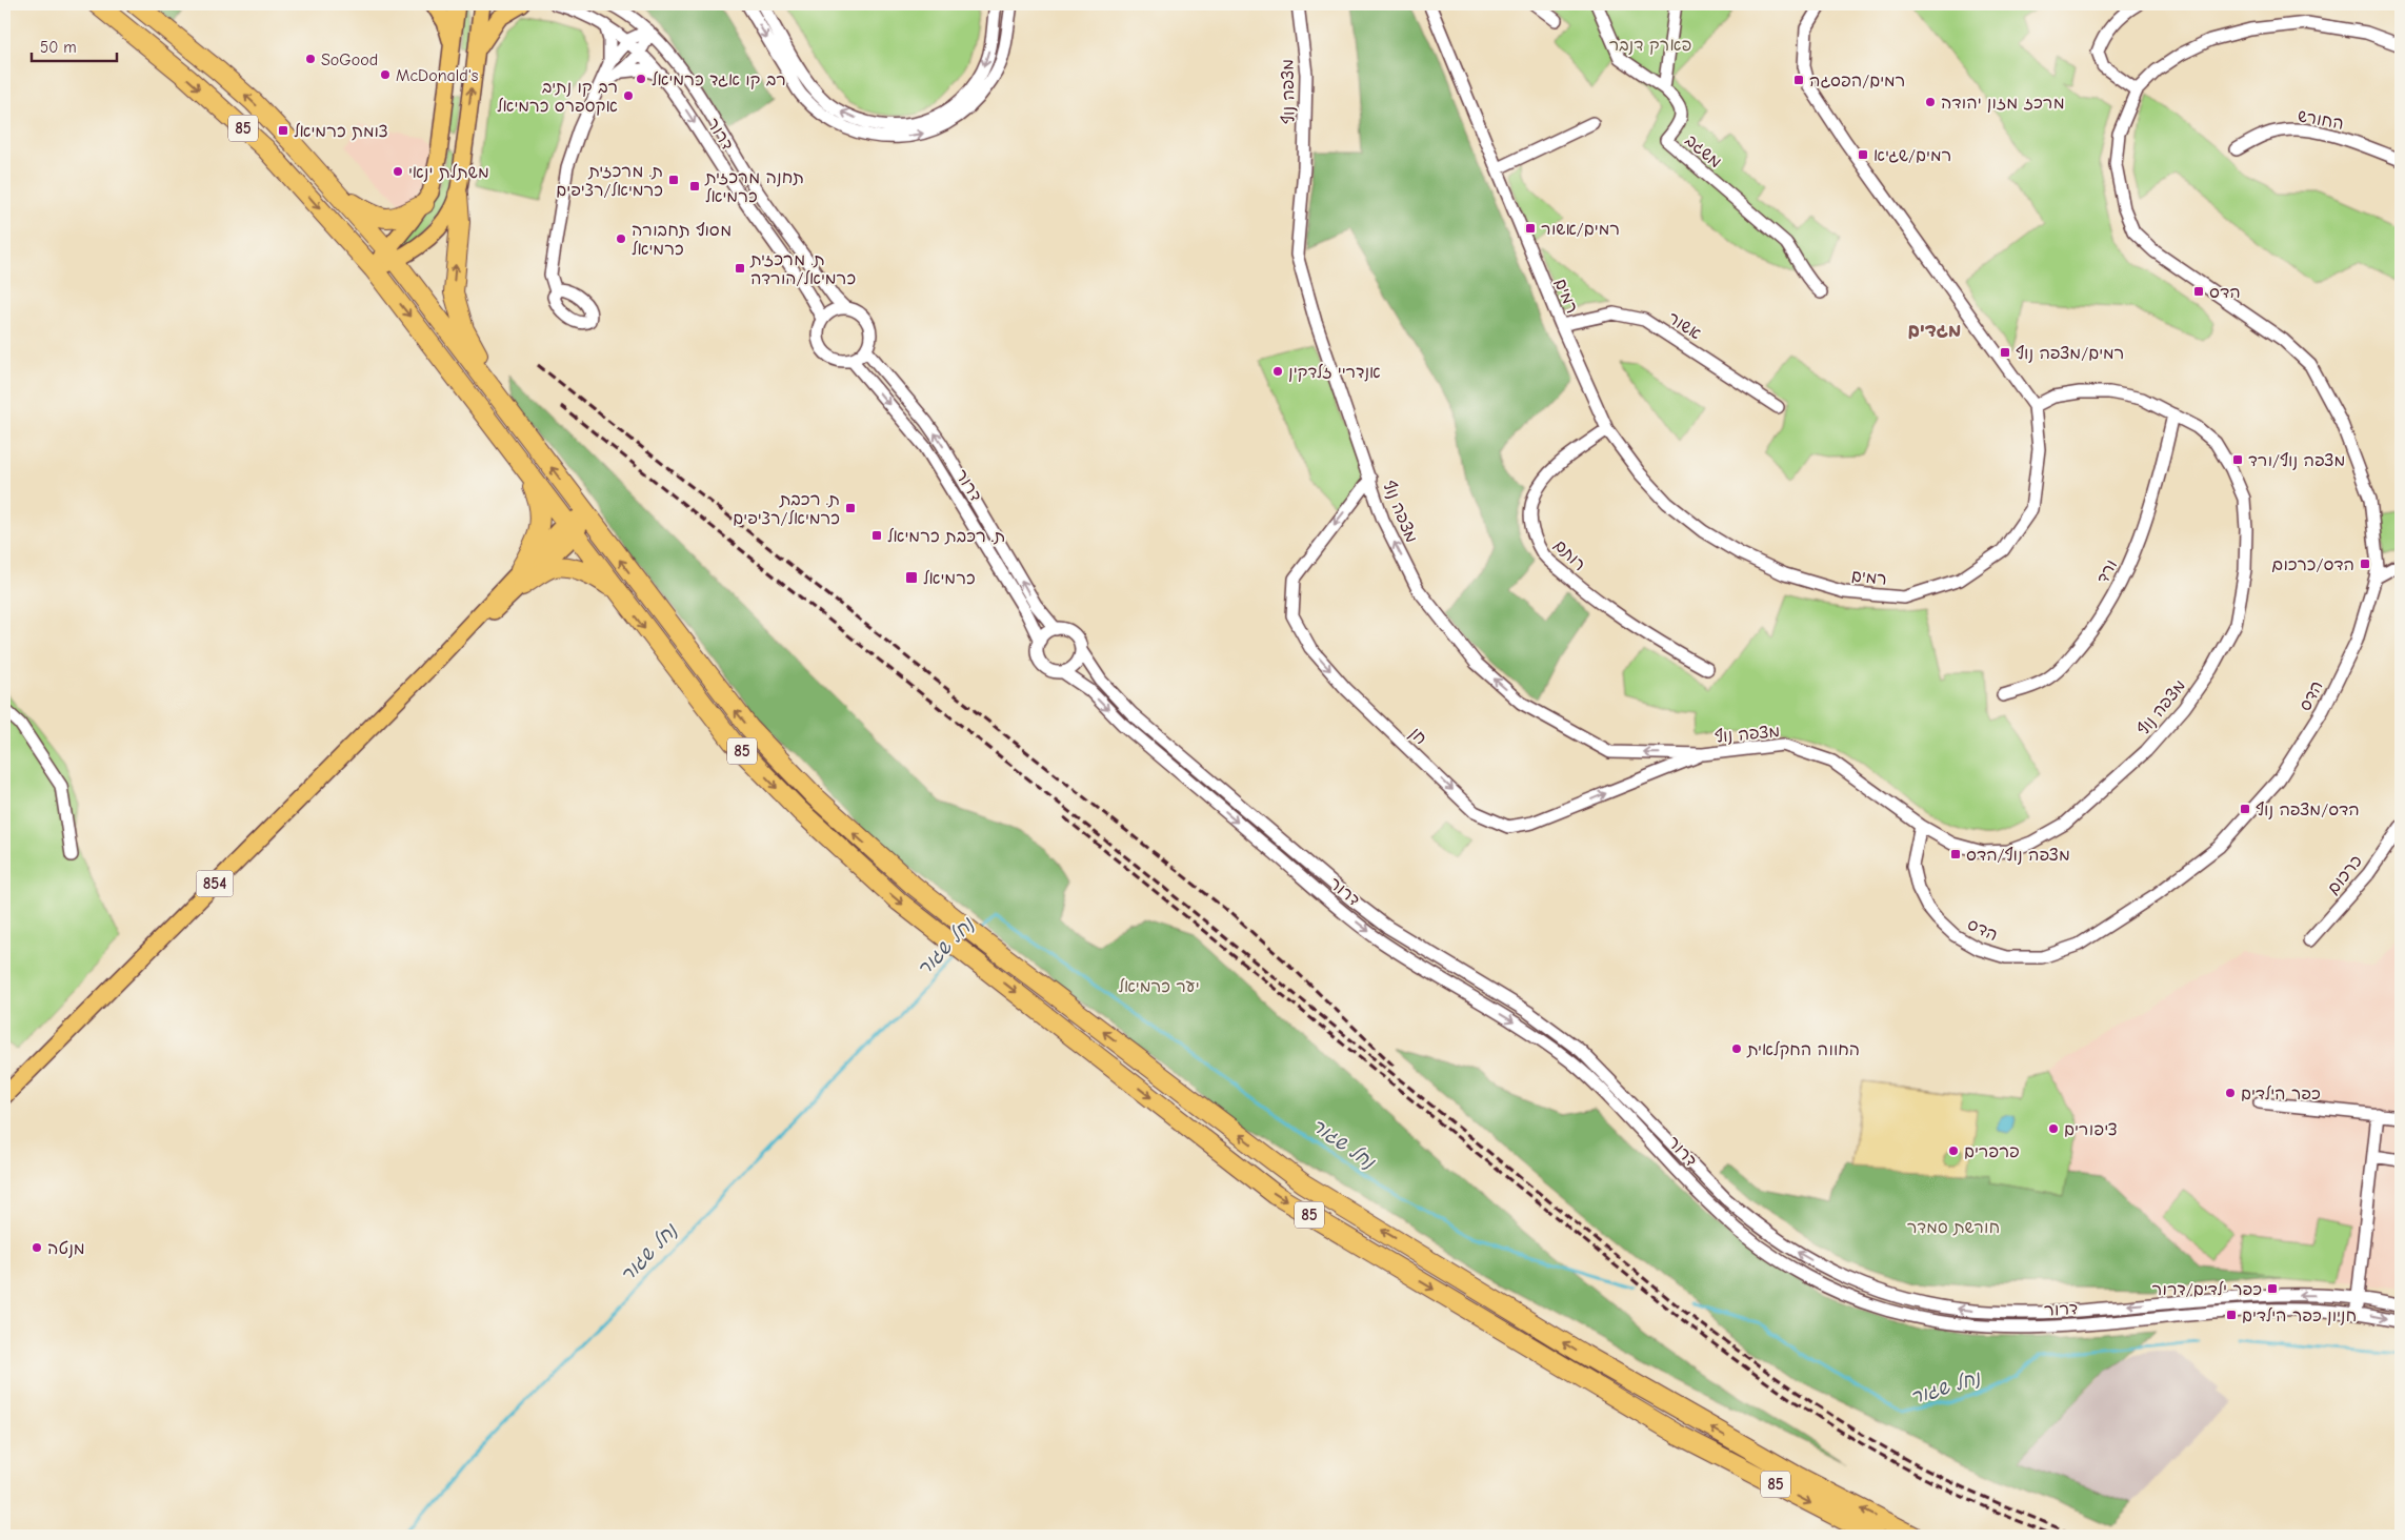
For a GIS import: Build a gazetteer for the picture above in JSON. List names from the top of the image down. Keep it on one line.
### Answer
{"streets":{"highway":["85"],"main road":["854"],"street":["מצפה נוף","החורש","דרור","משגב","רמים","אשור","רותם","ורד","הדס","חן","כרכום"]},"crossings":[["מצפה נוף","רמים"],["מצפה נוף","ורד"],["מצפה נוף","הדס"],["מצפה נוף","חן"],["85","854"],["רמים","אשור"],["רמים","רותם"]],"districts":["מגדים"],"water":["נחל שגור"],"parks":["פארק דנבר","יער כרמיאל","חורשת סמדר"],"places":{"other":["SoGood","McDonald's","רב קו אגד כרמיאל","רב קו נתיב אקספרס כרמיאל","מרכז מזון יהודה","משתלת ינאי","מסוף תחבורה כרמיאל","אנדריי זלדקין","החווה החקלאית","כפר הילדים","ציפורים","פרפרים","מנטה"],"transit":["רמים/הפסגה","צומת כרמיאל","רמים/שגיא","ת. מרכזית כרמיאל/רציפים","תחנה מרכזית כרמיאל","רמים/אשור","ת. מרכזית כרמיאל/הורדה","הדס","רמים/מצפה נוף","מצפה נוף/ורד","ת. רכבת כרמיאל/רציפים","ת. רכבת כרמיאל","הדס/כרכום","כרמיאל","הדס/מצפה נוף","מצפה נוף/הדס","כפר ילדים/דרור","חניון כפר הילדים"]},"scale_bar":"50 m"}
